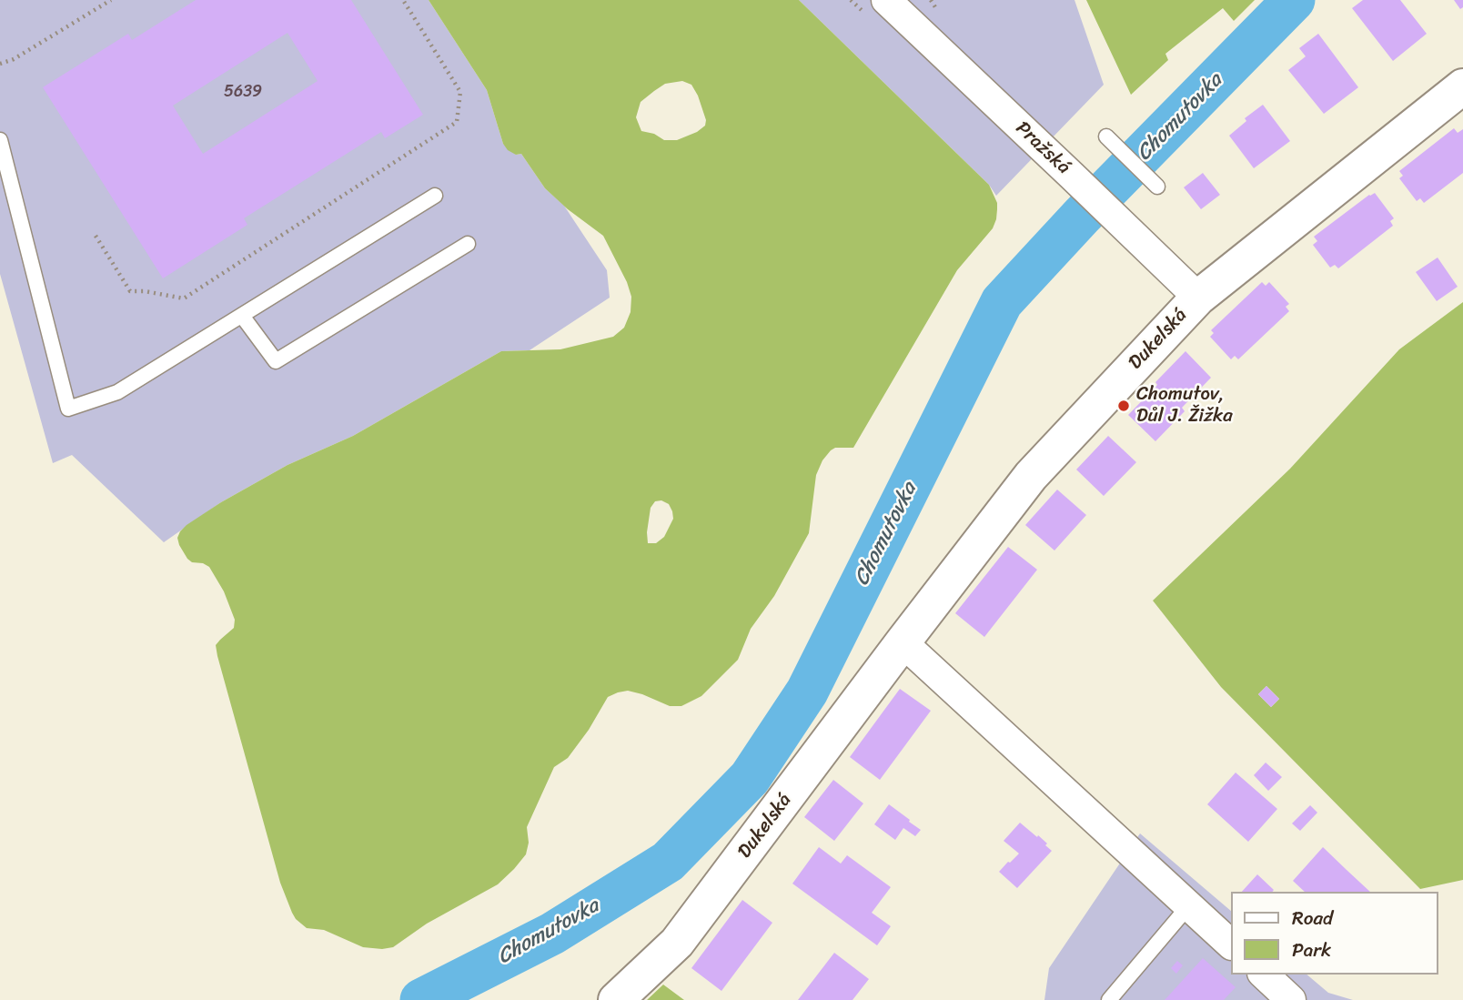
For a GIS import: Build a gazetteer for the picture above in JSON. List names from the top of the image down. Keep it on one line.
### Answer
{"streets":{"street":["Pražská","Dukelská"]},"crossings":[["Pražská","Dukelská"]],"water":["Chomutovka"],"places":["Chomutov, Důl J. Žižka"],"house_numbers":["5639"],"legend":["Road","Park"]}
